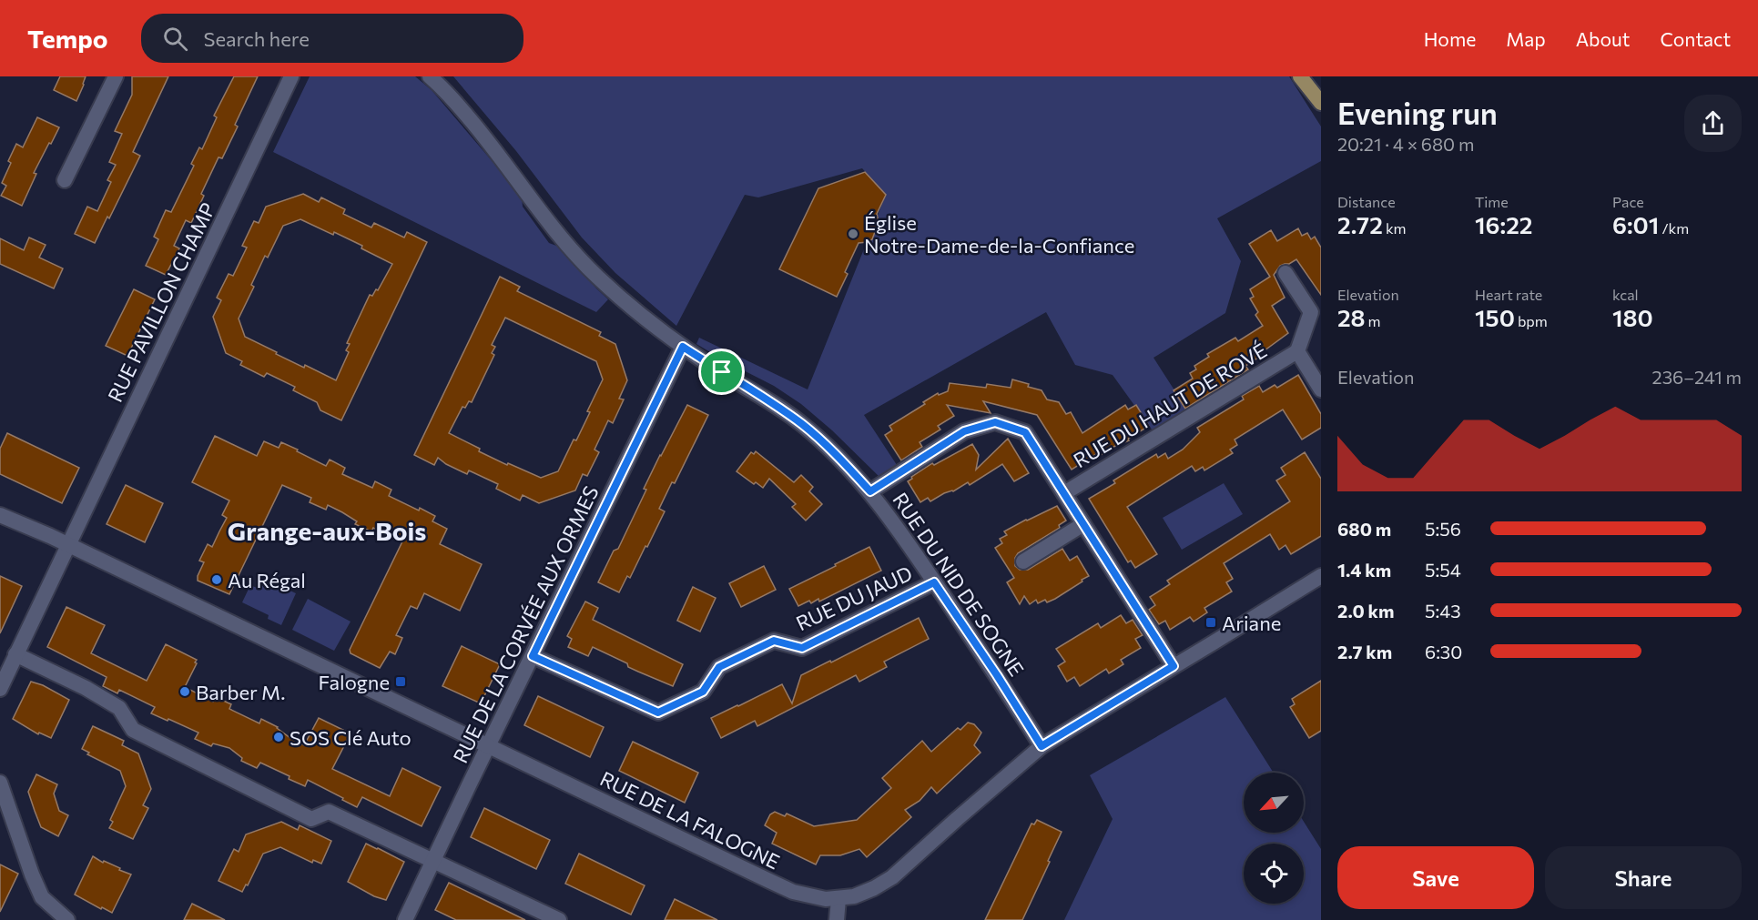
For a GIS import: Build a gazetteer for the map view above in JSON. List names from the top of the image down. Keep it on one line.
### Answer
{"streets":{"street":["RUE PAVILLON CHAMP","RUE DU HAUT DE ROVÉ","RUE DU NID DE SOGNE","RUE DU JAUD","RUE DE LA CORVÉE AUX ORMES","RUE DE LA FALOGNE"]},"crossings":[["RUE PAVILLON CHAMP","RUE DE LA FALOGNE"],["RUE DU NID DE SOGNE","RUE DU JAUD"],["RUE DU NID DE SOGNE","RUE DE LA CORVÉE AUX ORMES"],["RUE DU NID DE SOGNE","RUE DE LA FALOGNE"],["RUE DU JAUD","RUE DE LA CORVÉE AUX ORMES"],["RUE DE LA CORVÉE AUX ORMES","RUE DE LA FALOGNE"]],"districts":["Grange-aux-Bois"],"places":{"other":["Église Notre-Dame-de-la-Confiance","Au Régal","Barber M.","SOS Clé Auto"],"transit":["Ariane","Falogne"]},"north":"bottom left","page":{"header":"Tempo","search":"Search here","nav":["Home","Map","About","Contact"],"heading":["Evening run","20:21 · 4 × 680 m"],"stats":[["Distance","2.72 km"],["Time","16:22"],["Pace","6:01 /km"],["Elevation","28 m"],["Heart rate","150 bpm"],["kcal","180"]],"chart":["Elevation","236–241 m"],"list":[{"name":"680 m","note":"5:56"},{"name":"1.4 km","note":"5:54"},{"name":"2.0 km","note":"5:43"},{"name":"2.7 km","note":"6:30"}],"buttons":["Save","Share"]}}
